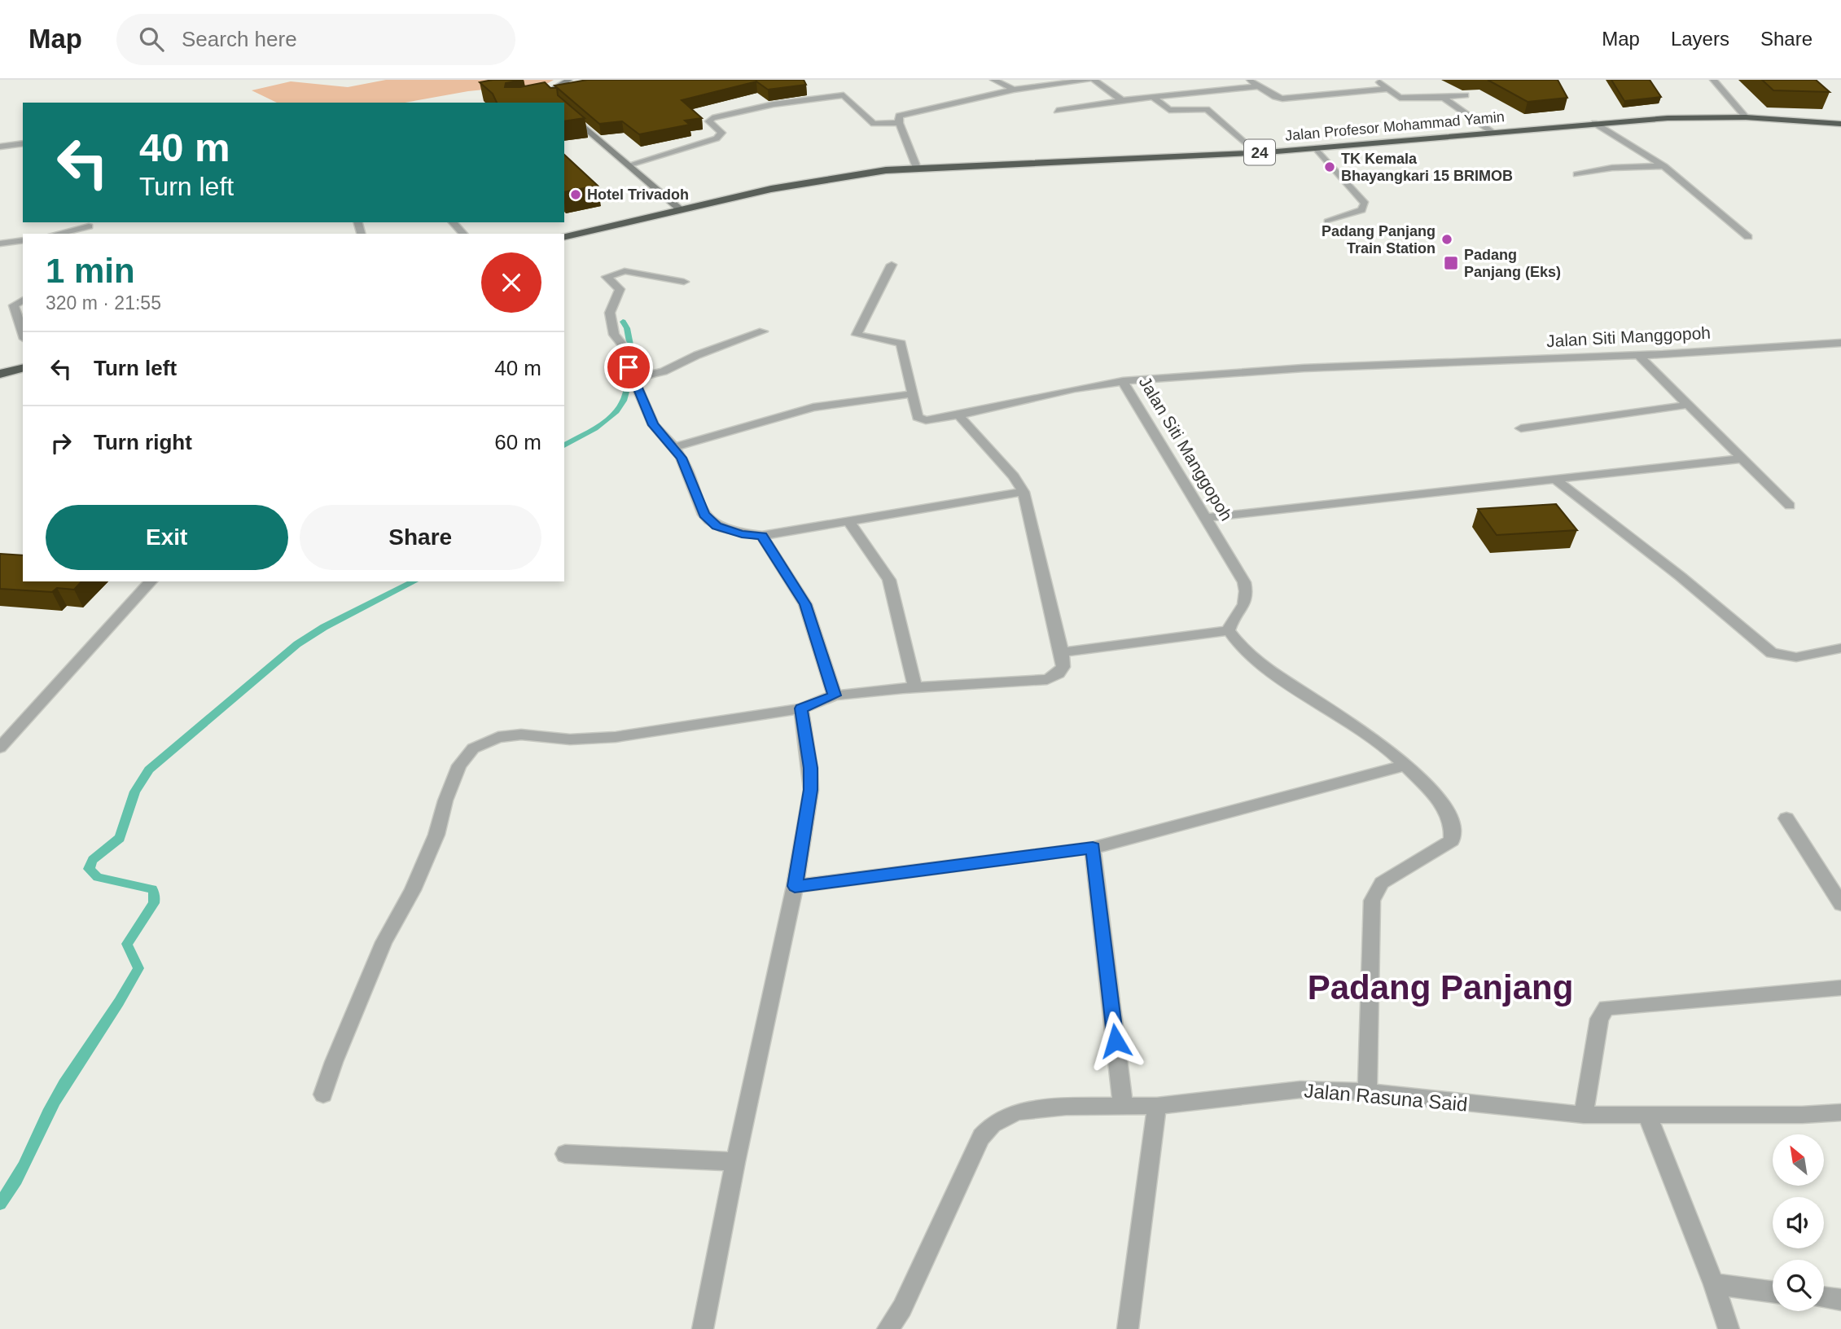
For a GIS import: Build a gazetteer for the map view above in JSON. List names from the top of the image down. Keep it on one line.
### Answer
{"streets":{"highway":["Jalan Profesor Mohammad Yamin","24"],"street":["Jalan Siti Manggopoh","Jalan Rasuna Said"]},"districts":["Padang Panjang"],"places":{"other":["TK Kemala Bhayangkari 15 BRIMOB","Hotel Trivadoh","Padang Panjang Train Station"],"transit":["Padang Panjang (Eks)"]},"north":"top left","page":{"header":"Map","search":"Search here","nav":["Map","Layers","Share"],"turn":["40 m","Turn left"],"heading":["1 min","320 m · 21:55"],"list":[{"name":"Turn left","value":"40 m"},{"name":"Turn right","value":"60 m"}],"buttons":["Exit","Share"]}}
